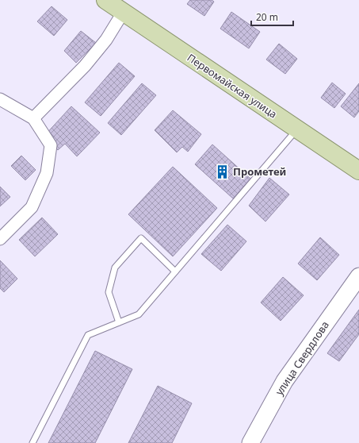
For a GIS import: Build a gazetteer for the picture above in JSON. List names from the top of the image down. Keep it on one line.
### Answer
{"streets":{"main road":["Первомайская улица","улица Свердлова"]},"places":{"building":["Прометей"]},"scale_bar":"20 m"}
